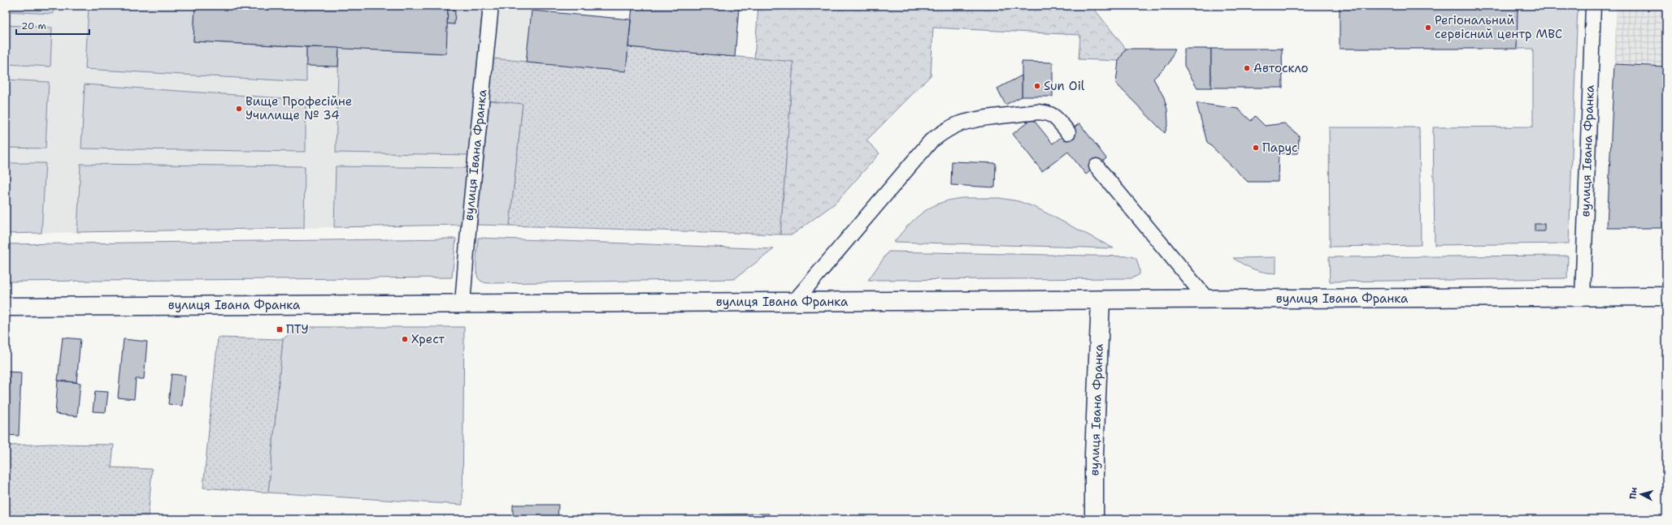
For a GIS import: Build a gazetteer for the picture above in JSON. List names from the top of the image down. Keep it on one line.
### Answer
{"streets":{"main road":["вулиця Івана Франка"]},"places":{"other":["Регіональний сервісний центр МВС","Автоскло","Sun Oil","Вище Професійне Училище № 34","Парус","Хрест"],"transit":["ПТУ"]},"scale_bar":"20 m","north":"left"}
